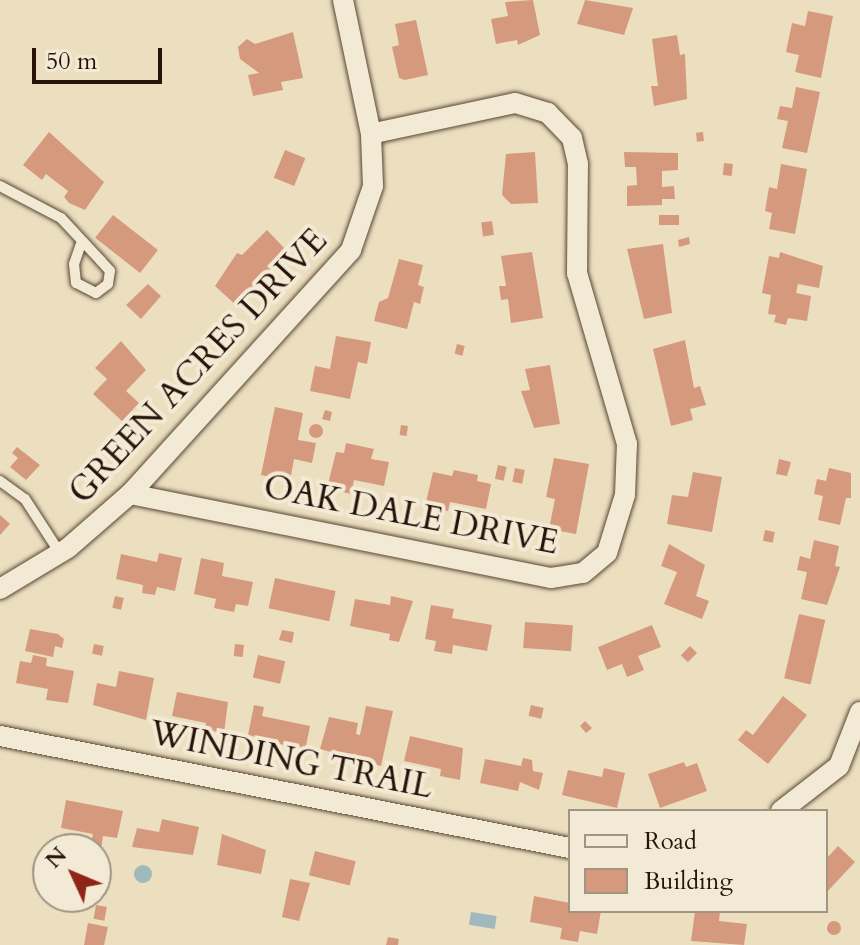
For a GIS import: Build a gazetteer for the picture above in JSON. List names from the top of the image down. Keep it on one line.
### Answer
{"streets":{"street":["GREEN ACRES DRIVE","OAK DALE DRIVE","WINDING TRAIL"]},"crossings":[["GREEN ACRES DRIVE","OAK DALE DRIVE"]],"legend":["Road","Building"],"scale_bar":"50 m","north":"top left"}
